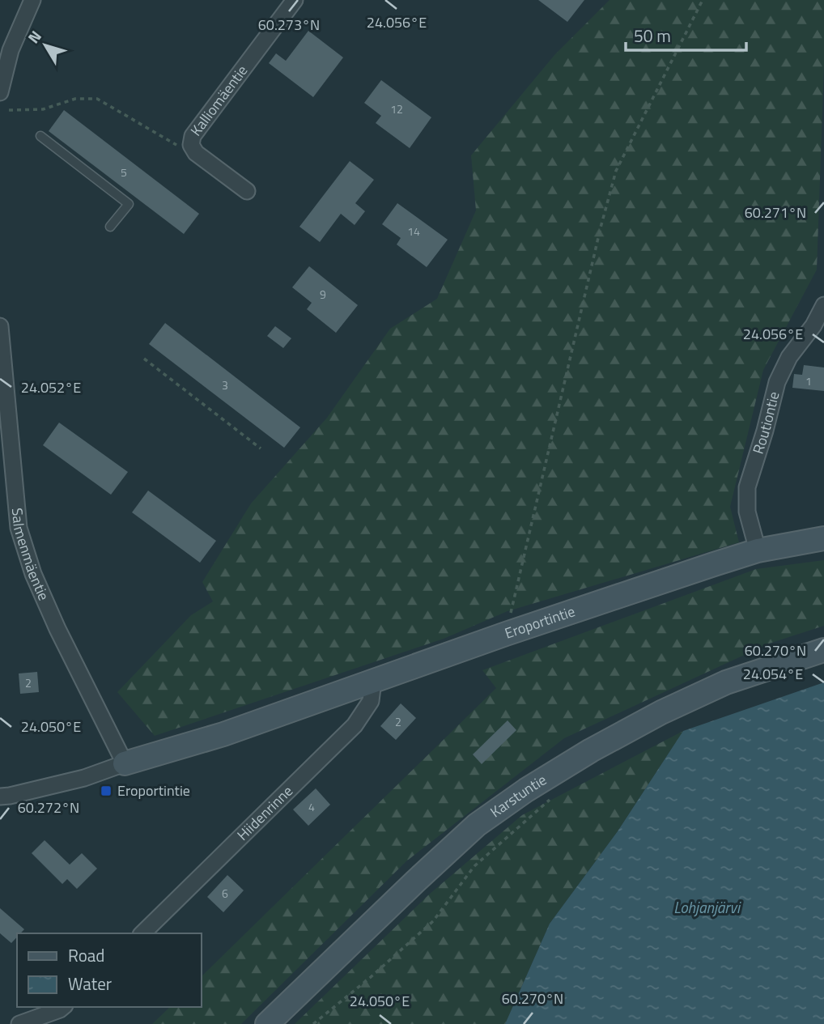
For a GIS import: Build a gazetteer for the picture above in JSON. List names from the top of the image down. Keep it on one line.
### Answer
{"streets":{"street":["Kalliomäentie","Routiontie","Salmenmäentie","Eroportintie","Karstuntie","Hiidenrinne"]},"crossings":[["Routiontie","Eroportintie"],["Salmenmäentie","Eroportintie"],["Eroportintie","Hiidenrinne"]],"water":["Lohjanjärvi"],"places":{"transit":["Eroportintie"]},"house_numbers":["12","5","14","9","1","3","2","2","4","6"],"legend":["Road","Water"],"scale_bar":"50 m","north":"top left","coordinates":["24.056°E","60.273°N","60.271°N","24.052°E","60.270°N","24.054°E","24.050°E","60.272°N"]}
